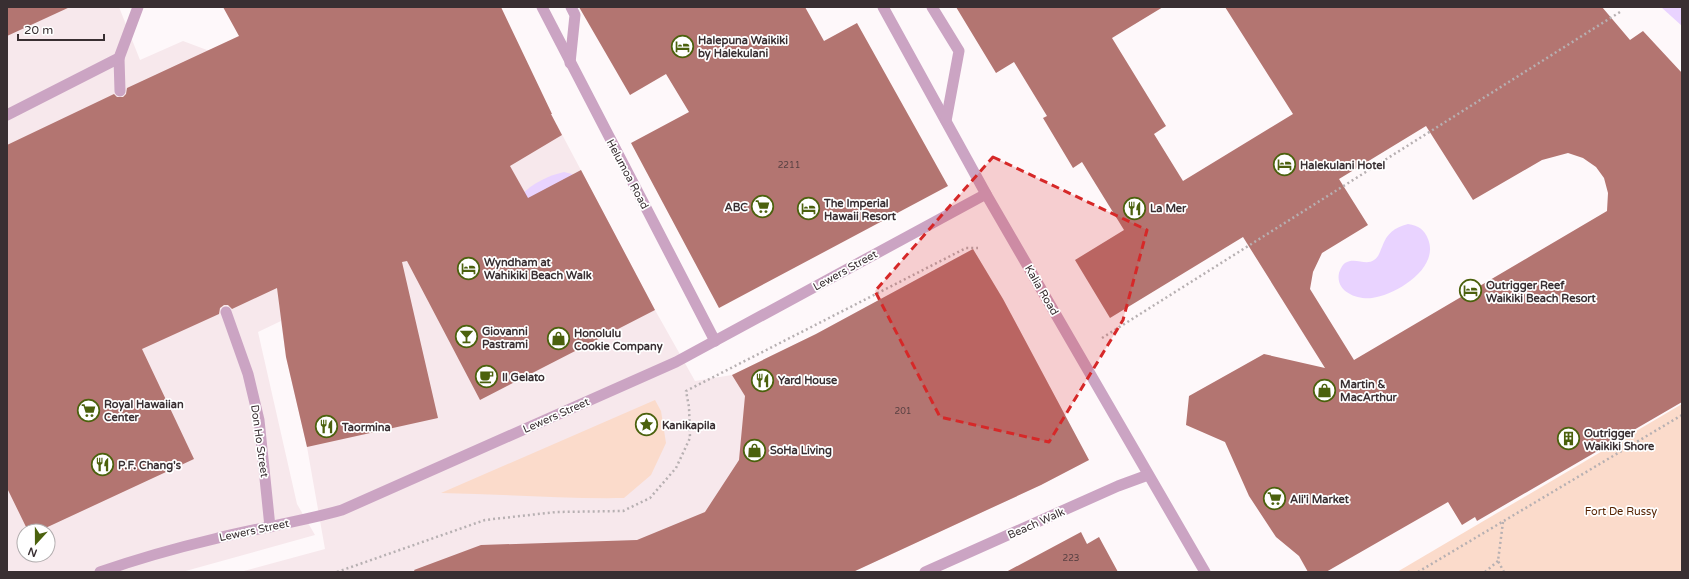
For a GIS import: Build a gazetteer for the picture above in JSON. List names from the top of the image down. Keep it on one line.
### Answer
{"streets":{"street":["Helumoa Road","Lewers Street","Kalia Road","Don Ho Street","Beach Walk"]},"crossings":[["Helumoa Road","Lewers Street"],["Lewers Street","Kalia Road"],["Lewers Street","Don Ho Street"],["Kalia Road","Beach Walk"]],"parks":["Fort De Russy"],"places":{"hotel":["Halepuna Waikiki by Halekulani","Halekulani Hotel","The Imperial Hawaii Resort","Wyndham at Wahikiki Beach Walk","Outrigger Reef Waikiki Beach Resort"],"supermarket":["ABC","Royal Hawaiian Center","Ali'i Market"],"restaurant":["La Mer","Yard House","Taormina","P.F. Chang's"],"bar":["Giovanni Pastrami"],"shop":["Honolulu Cookie Company","Martin & MacArthur","SoHa Living"],"cafe":["Il Gelato"],"place":["Kanikapila"],"building":["Outrigger Waikiki Shore"]},"house_numbers":["2211","201","223"],"scale_bar":"20 m","north":"bottom"}
